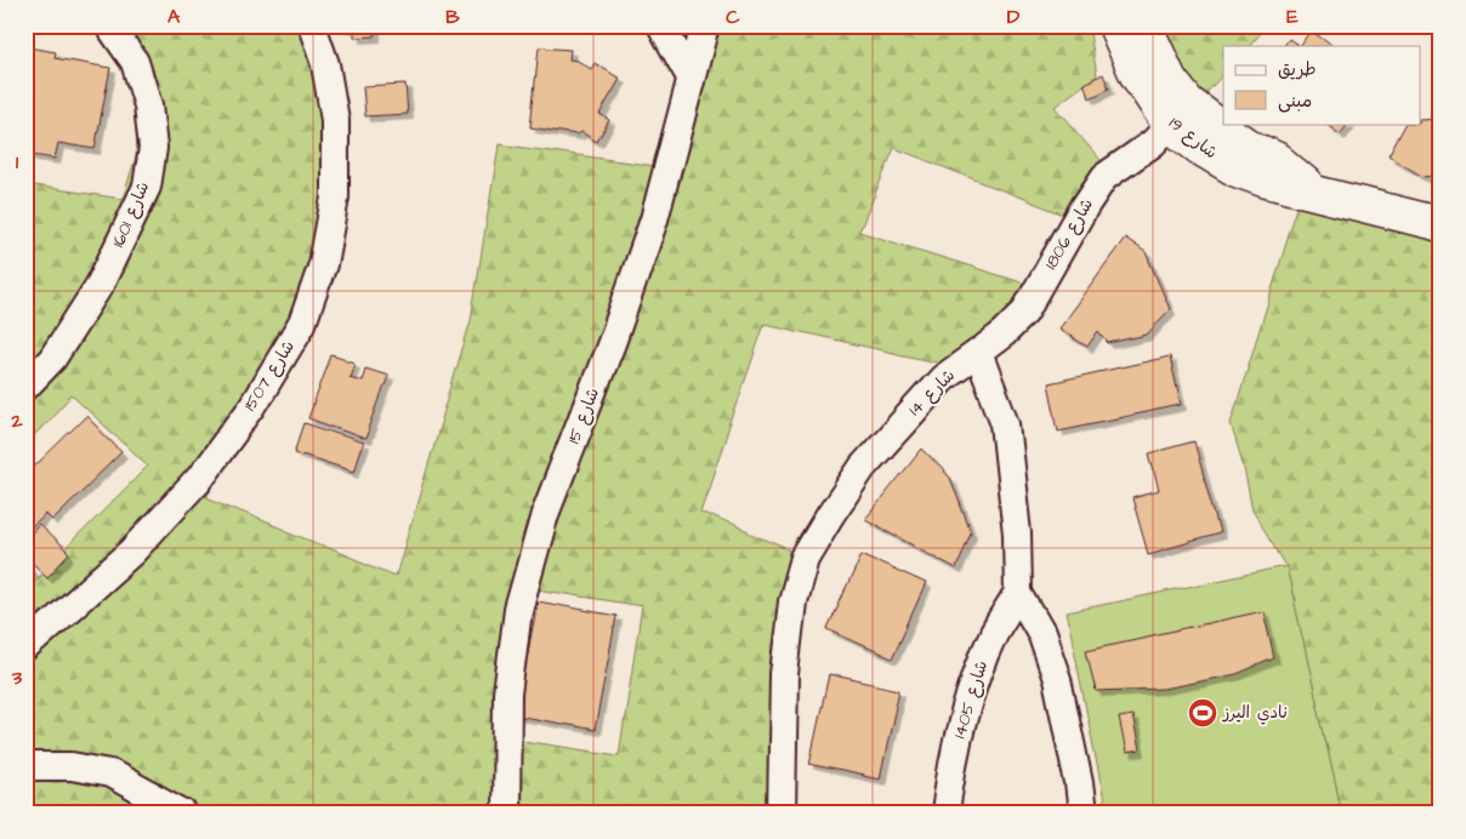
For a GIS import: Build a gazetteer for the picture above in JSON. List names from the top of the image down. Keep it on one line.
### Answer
{"streets":{"main road":["شارع 19"],"street":["شارع 1601","شارع 1806","شارع 1507","شارع 14","شارع 15","شارع 1405"]},"crossings":[["شارع 19","شارع 1806"],["شارع 1806","شارع 14"]],"places":{"sports":["نادي اليرز"]},"legend":["طريق","مبنى"],"grid":{"columns":["A","B","C","D","E"],"rows":["1","2","3"]}}
